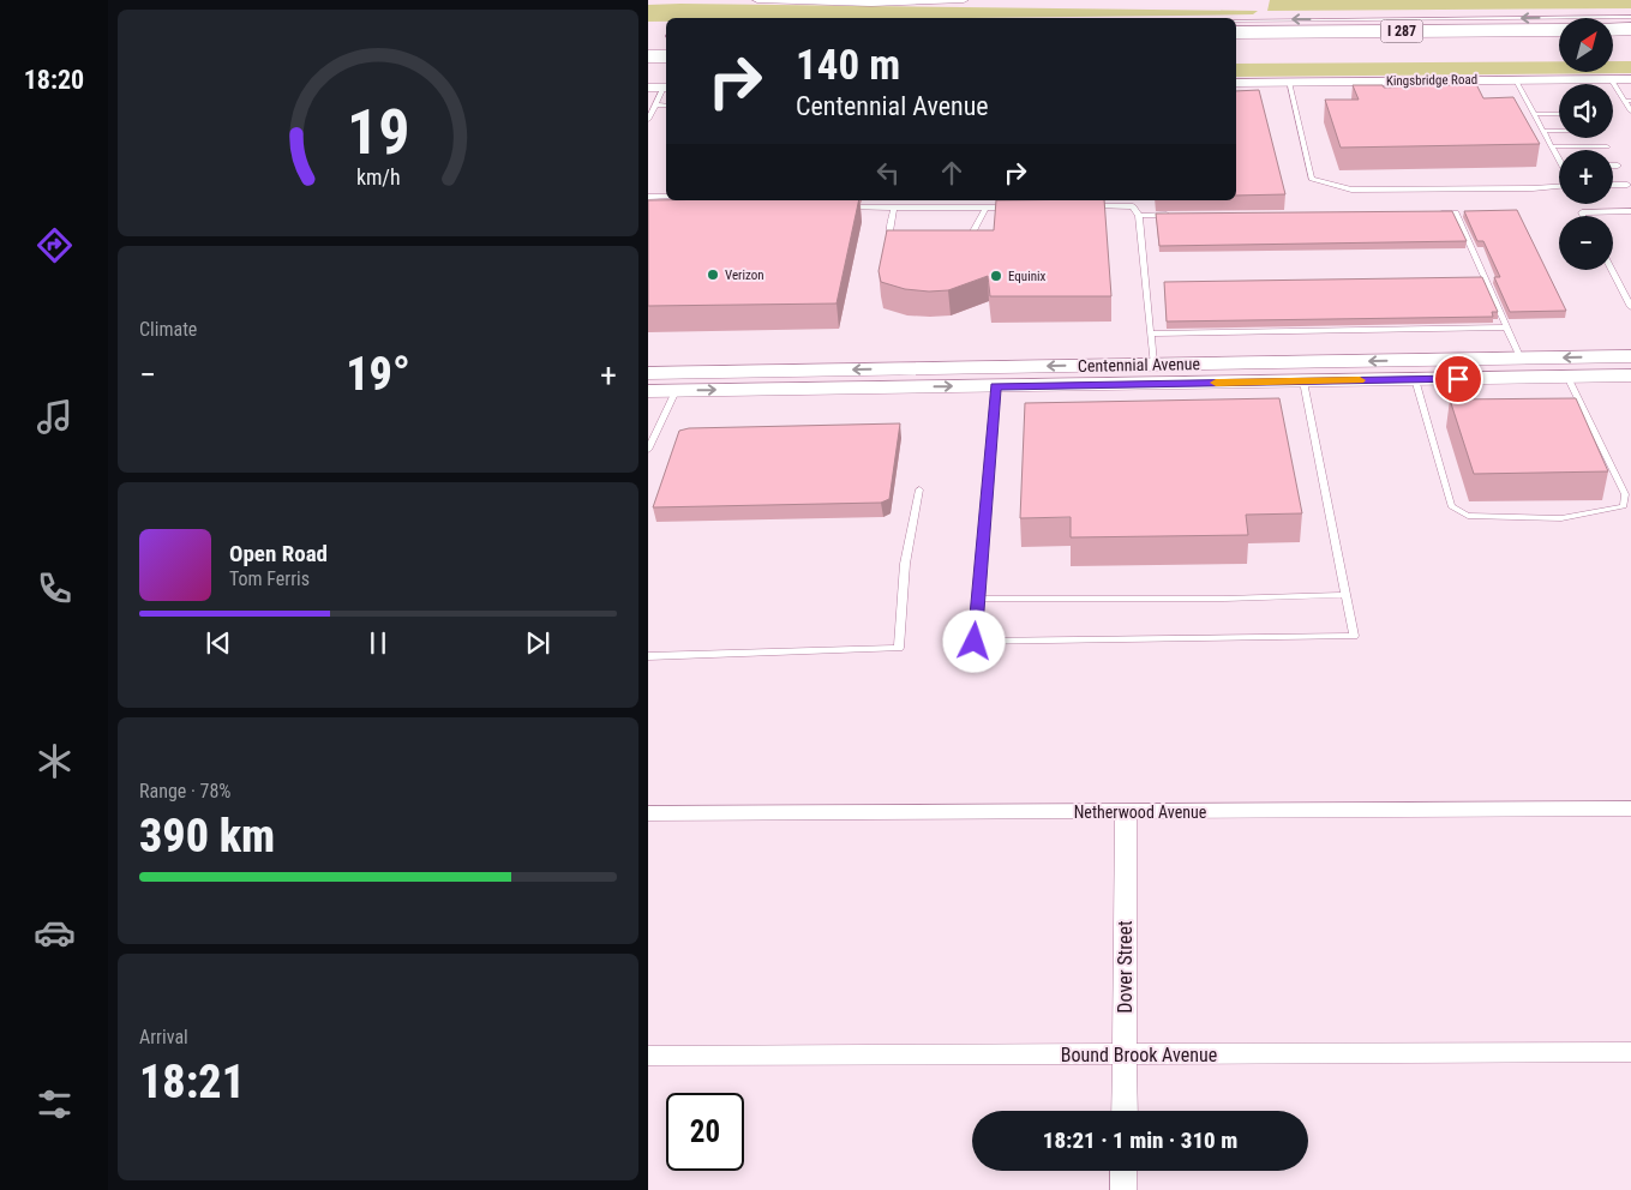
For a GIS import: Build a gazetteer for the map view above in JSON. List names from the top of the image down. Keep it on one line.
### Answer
{"streets":{"highway":["I 287"],"main road":["Centennial Avenue"],"street":["Kingsbridge Road","Netherwood Avenue","Dover Street","Bound Brook Avenue"]},"crossings":[["Netherwood Avenue","Dover Street"],["Dover Street","Bound Brook Avenue"]],"places":["Verizon","Equinix"],"north":"top right","page":{"tabs":"18:20","map_buttons":["+","−"],"turn":["140 m","Centennial Avenue"],"tile":["Climate",["Range · 78%","390 km"],["Arrival","18:21"]],"heat":["−","19°","+"],"song":["Open Road","Tom Ferris"],"limit":"20","trip":"18:21 · 1 min · 310 m","gauge":["19","km/h"]}}
